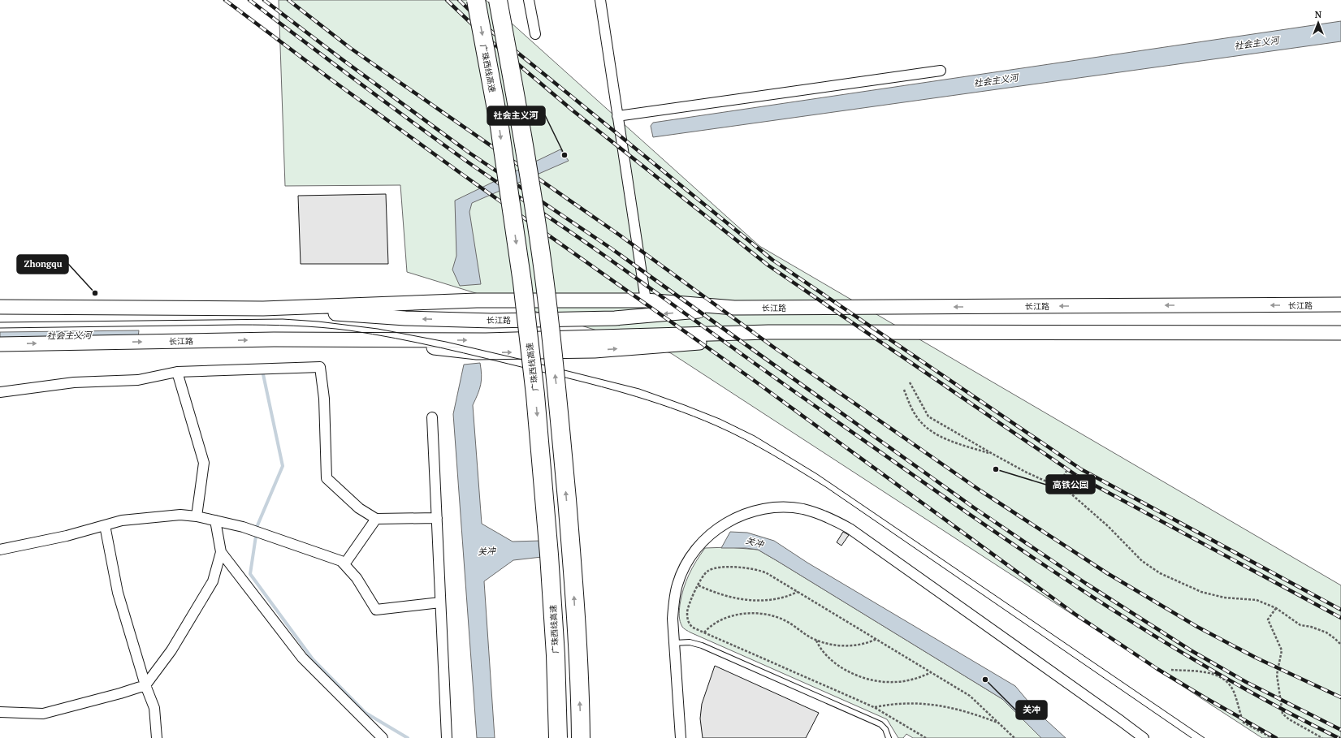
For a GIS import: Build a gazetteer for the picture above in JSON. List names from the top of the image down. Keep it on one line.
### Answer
{"streets":{"highway":["广珠西线高速"],"main road":["长江路"]},"water":["社会主义河","关冲"],"places":["社会主义河","Zhongqu","高铁公园","关冲"],"north":"top"}
